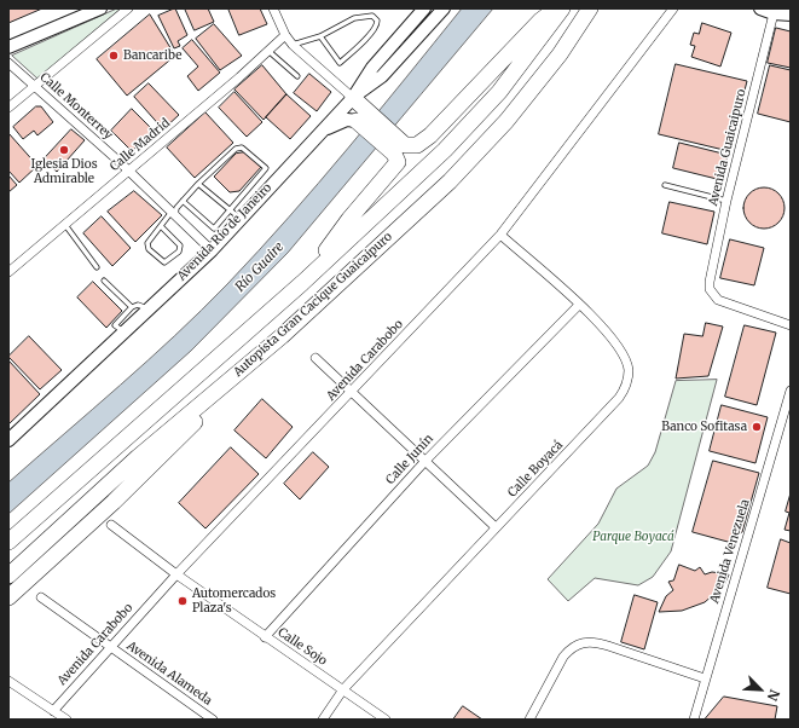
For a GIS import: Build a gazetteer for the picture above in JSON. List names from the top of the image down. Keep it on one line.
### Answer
{"streets":{"highway":["Autopista Gran Cacique Guaicaipuro"],"street":["Calle Monterrey","Calle Madrid","Avenida Guaicaipuro","Avenida Río de Janeiro","Avenida Carabobo","Calle Junín","Calle Boyacá","Avenida Venezuela","Calle Sojo","Avenida Alameda"]},"crossings":[["Calle Monterrey","Calle Madrid"],["Calle Monterrey","Avenida Río de Janeiro"],["Avenida Carabobo","Calle Boyacá"],["Avenida Carabobo","Calle Sojo"],["Avenida Carabobo","Avenida Alameda"],["Calle Junín","Calle Boyacá"],["Calle Junín","Calle Sojo"],["Calle Boyacá","Calle Sojo"]],"water":["Río Guaire"],"parks":["Parque Boyacá"],"places":["Bancaribe","Iglesia Dios Admirable","Banco Sofitasa","Automercados Plaza's"],"north":"bottom right"}
